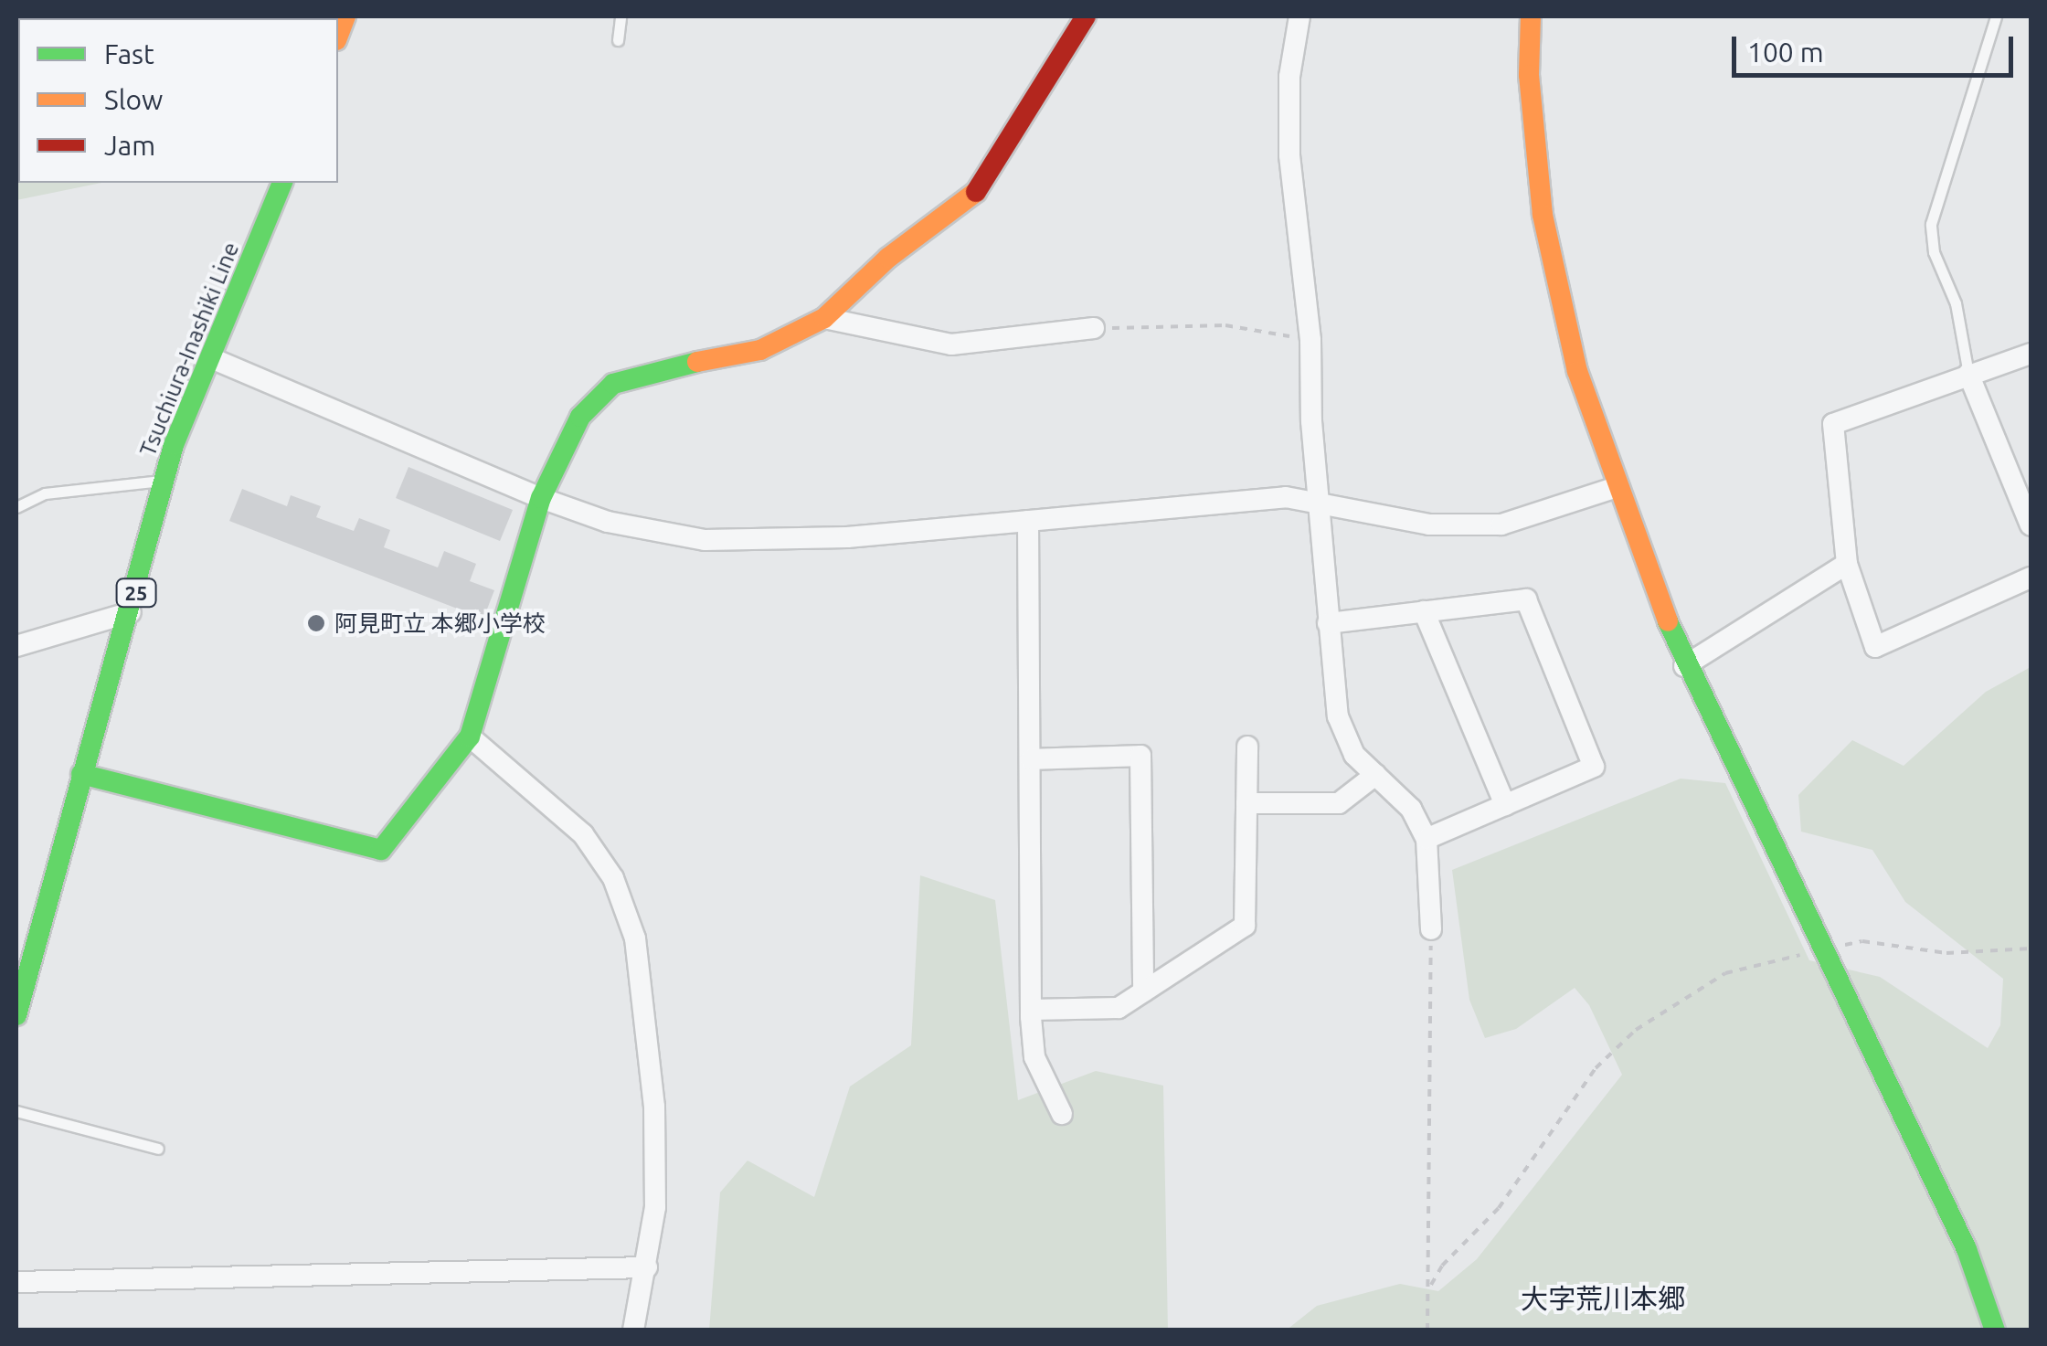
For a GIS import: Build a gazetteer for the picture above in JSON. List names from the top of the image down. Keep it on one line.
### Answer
{"streets":{"street":["Tsuchiura-Inashiki Line","25"]},"districts":["大字荒川本郷"],"places":["阿見町立 本郷小学校"],"legend":["Fast","Slow","Jam"],"scale_bar":"100 m"}
